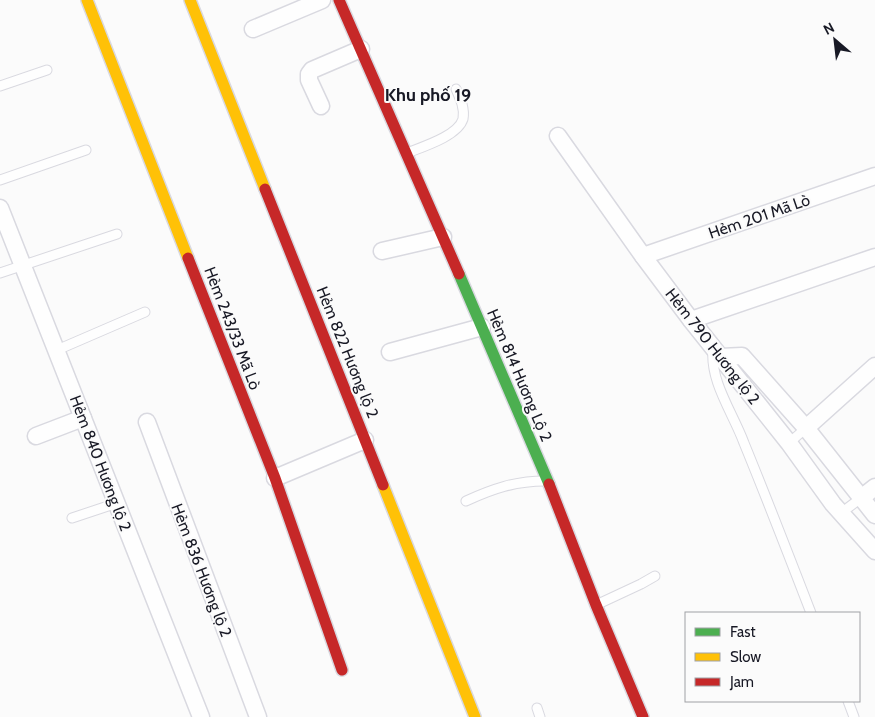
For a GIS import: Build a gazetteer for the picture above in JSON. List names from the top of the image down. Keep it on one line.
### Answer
{"streets":{"street":["Hẻm 201 Mã Lò","Hẻm 243/33 Mã Lò","Hẻm 790 Hương lộ 2","Hẻm 822 Hương lộ 2","Hẻm 814 Hương Lộ 2","Hẻm 840 Hương lộ 2","Hẻm 836 Hương lộ 2"]},"crossings":[["Hẻm 201 Mã Lò","Hẻm 790 Hương lộ 2"]],"districts":["Khu phố 19"],"legend":["Fast","Slow","Jam"],"north":"top left"}
